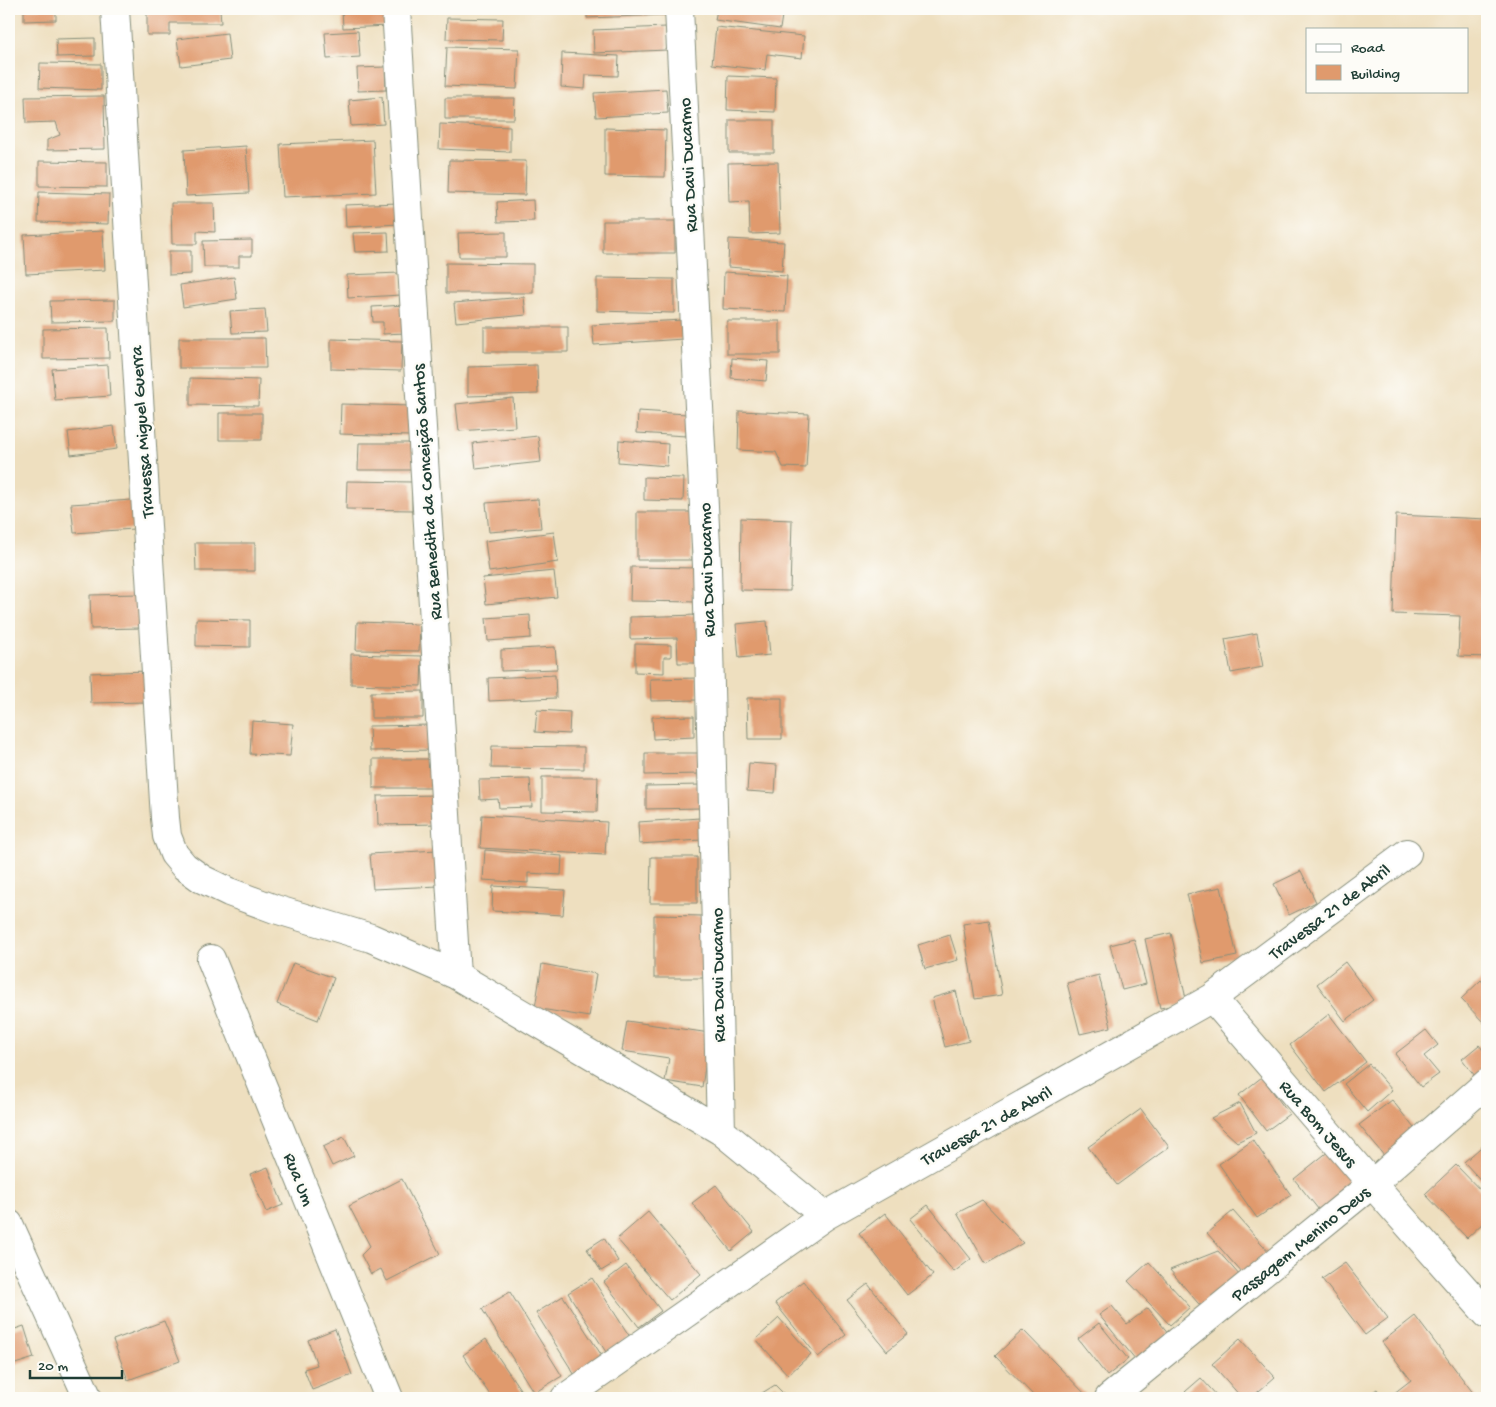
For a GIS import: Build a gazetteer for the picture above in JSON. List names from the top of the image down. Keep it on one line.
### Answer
{"streets":{"street":["Rua Davi Ducarmo","Travessa Miguel Guerra","Rua Benedita da Conceição Santos","Travessa 21 de Abril","Rua Bom Jesus","Rua Um","Passagem Menino Deus"]},"crossings":[["Travessa Miguel Guerra","Rua Benedita da Conceição Santos"],["Travessa 21 de Abril","Rua Bom Jesus"],["Rua Bom Jesus","Passagem Menino Deus"]],"legend":["Road","Building"],"scale_bar":"20 m"}
